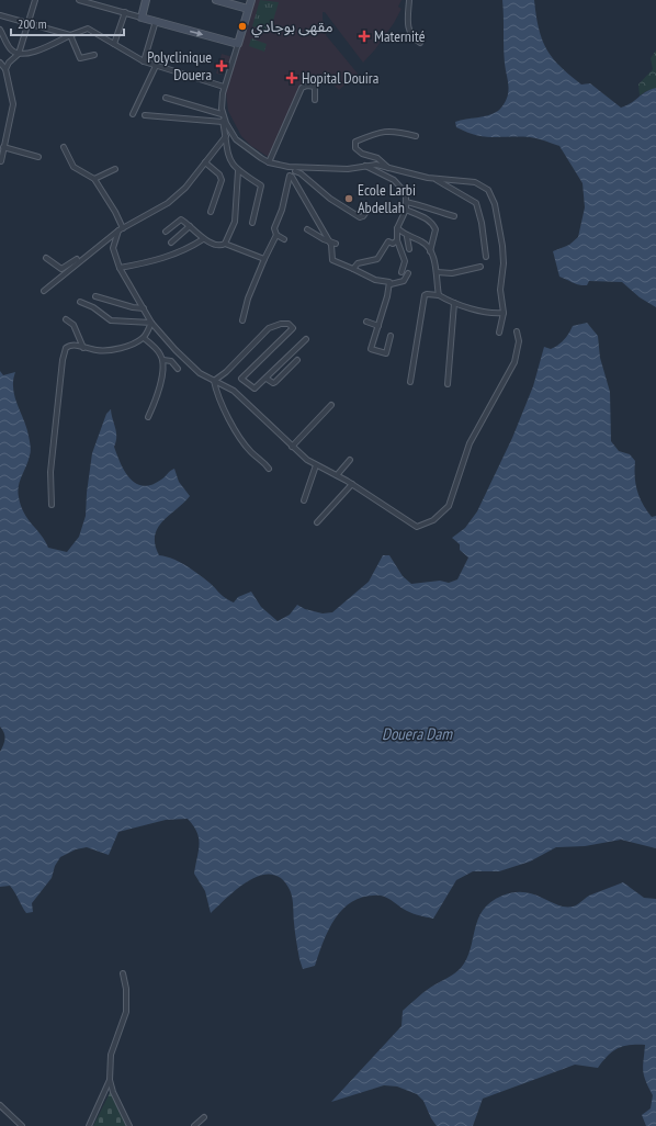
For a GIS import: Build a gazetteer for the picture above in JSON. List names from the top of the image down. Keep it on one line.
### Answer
{"water":["Douera Dam"],"places":{"other":["مقهى بوجادي","Ecole Larbi Abdellah"],"health":["Maternité","Polyclinique Douera","Hopital Douira"]},"scale_bar":"200 m"}
